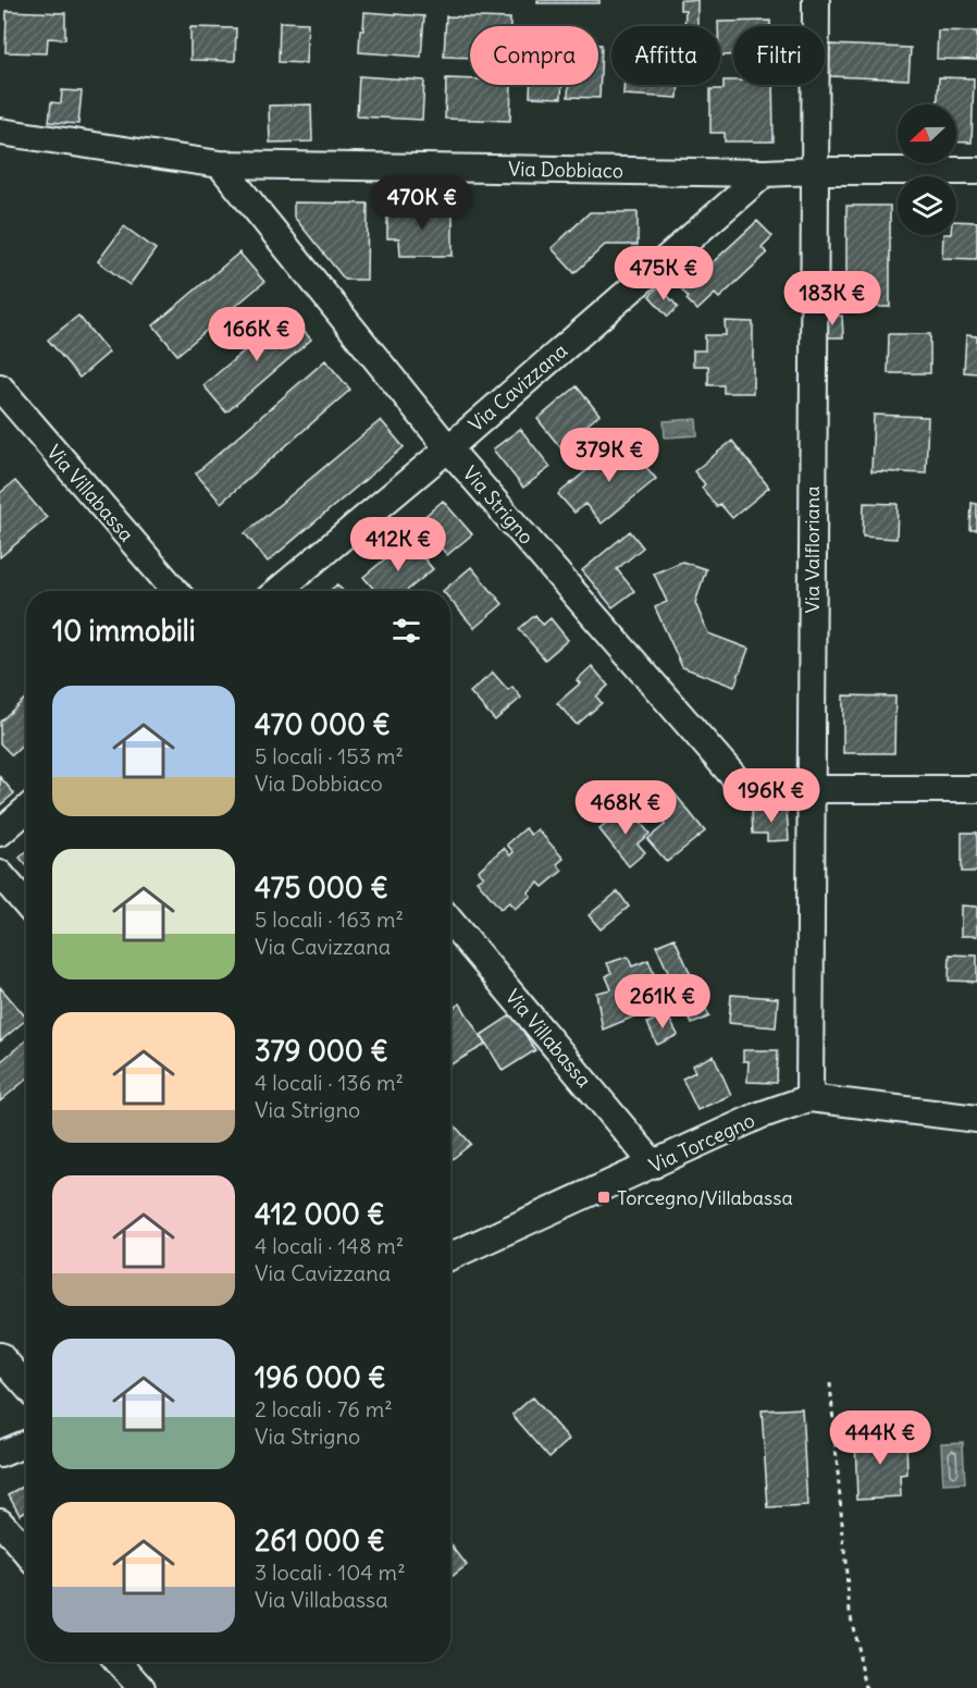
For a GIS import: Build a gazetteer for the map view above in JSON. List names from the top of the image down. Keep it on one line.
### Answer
{"streets":{"street":["Via Dobbiaco","Via Cavizzana","Via Villabassa","Via Strigno","Via Valfloriana","Via Torcegno"]},"crossings":[["Via Dobbiaco","Via Cavizzana"],["Via Dobbiaco","Via Strigno"],["Via Dobbiaco","Via Valfloriana"],["Via Cavizzana","Via Strigno"],["Via Villabassa","Via Torcegno"],["Via Strigno","Via Valfloriana"],["Via Valfloriana","Via Torcegno"]],"places":{"transit":["Torcegno/Villabassa"]},"north":"left","page":{"chip":["Compra","Affitta","Filtri"],"price":["470K €","475K €","183K €","166K €","379K €","412K €","196K €","468K €","261K €","444K €"],"heading":"10 immobili","list":[{"name":"470 000 €","note":"5 locali · 153 m² · Via Dobbiaco"},{"name":"475 000 €","note":"5 locali · 163 m² · Via Cavizzana"},{"name":"379 000 €","note":"4 locali · 136 m² · Via Strigno"},{"name":"412 000 €","note":"4 locali · 148 m² · Via Cavizzana"},{"name":"196 000 €","note":"2 locali · 76 m² · Via Strigno"},{"name":"261 000 €","note":"3 locali · 104 m² · Via Villabassa"}]}}
